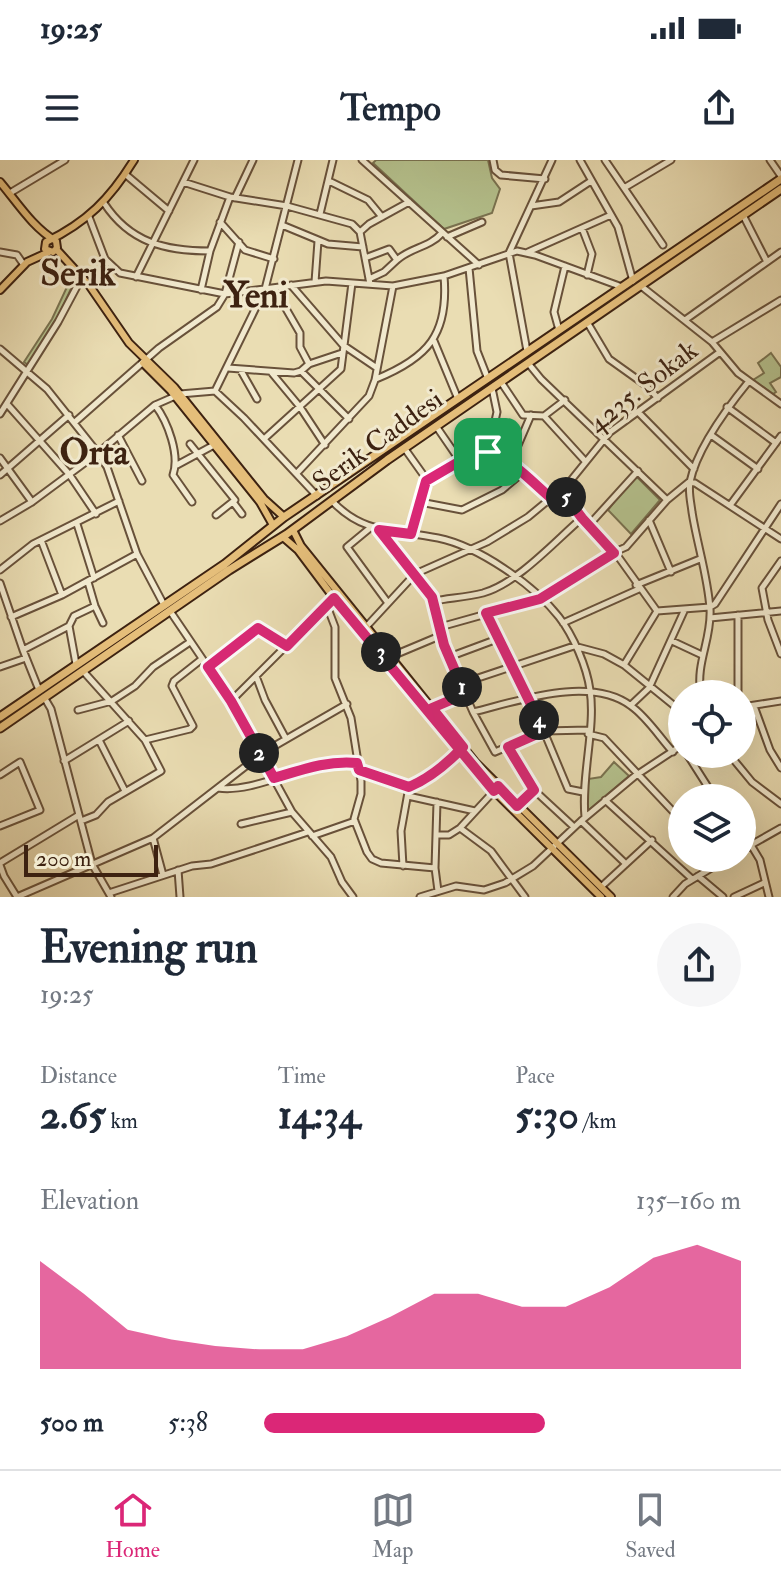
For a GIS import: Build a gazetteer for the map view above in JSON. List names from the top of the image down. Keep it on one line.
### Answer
{"streets":{"highway":["Serik Caddesi"],"street":["4235. Sokak"]},"districts":["Serik","Yeni","Orta"],"scale_bar":"200 m","page":{"status":"19:25","header":"Tempo","pins":["5","3","1","4","2"],"scale":"200 m","heading":["Evening run","19:25"],"stats":[["Distance","2.65 km"],["Time","14:34"],["Pace","5:30 /km"]],"chart":["Elevation","135–160 m"],"list":[{"name":"500 m","note":"5:38"}],"tabs":["Home","Map","Saved"]}}
